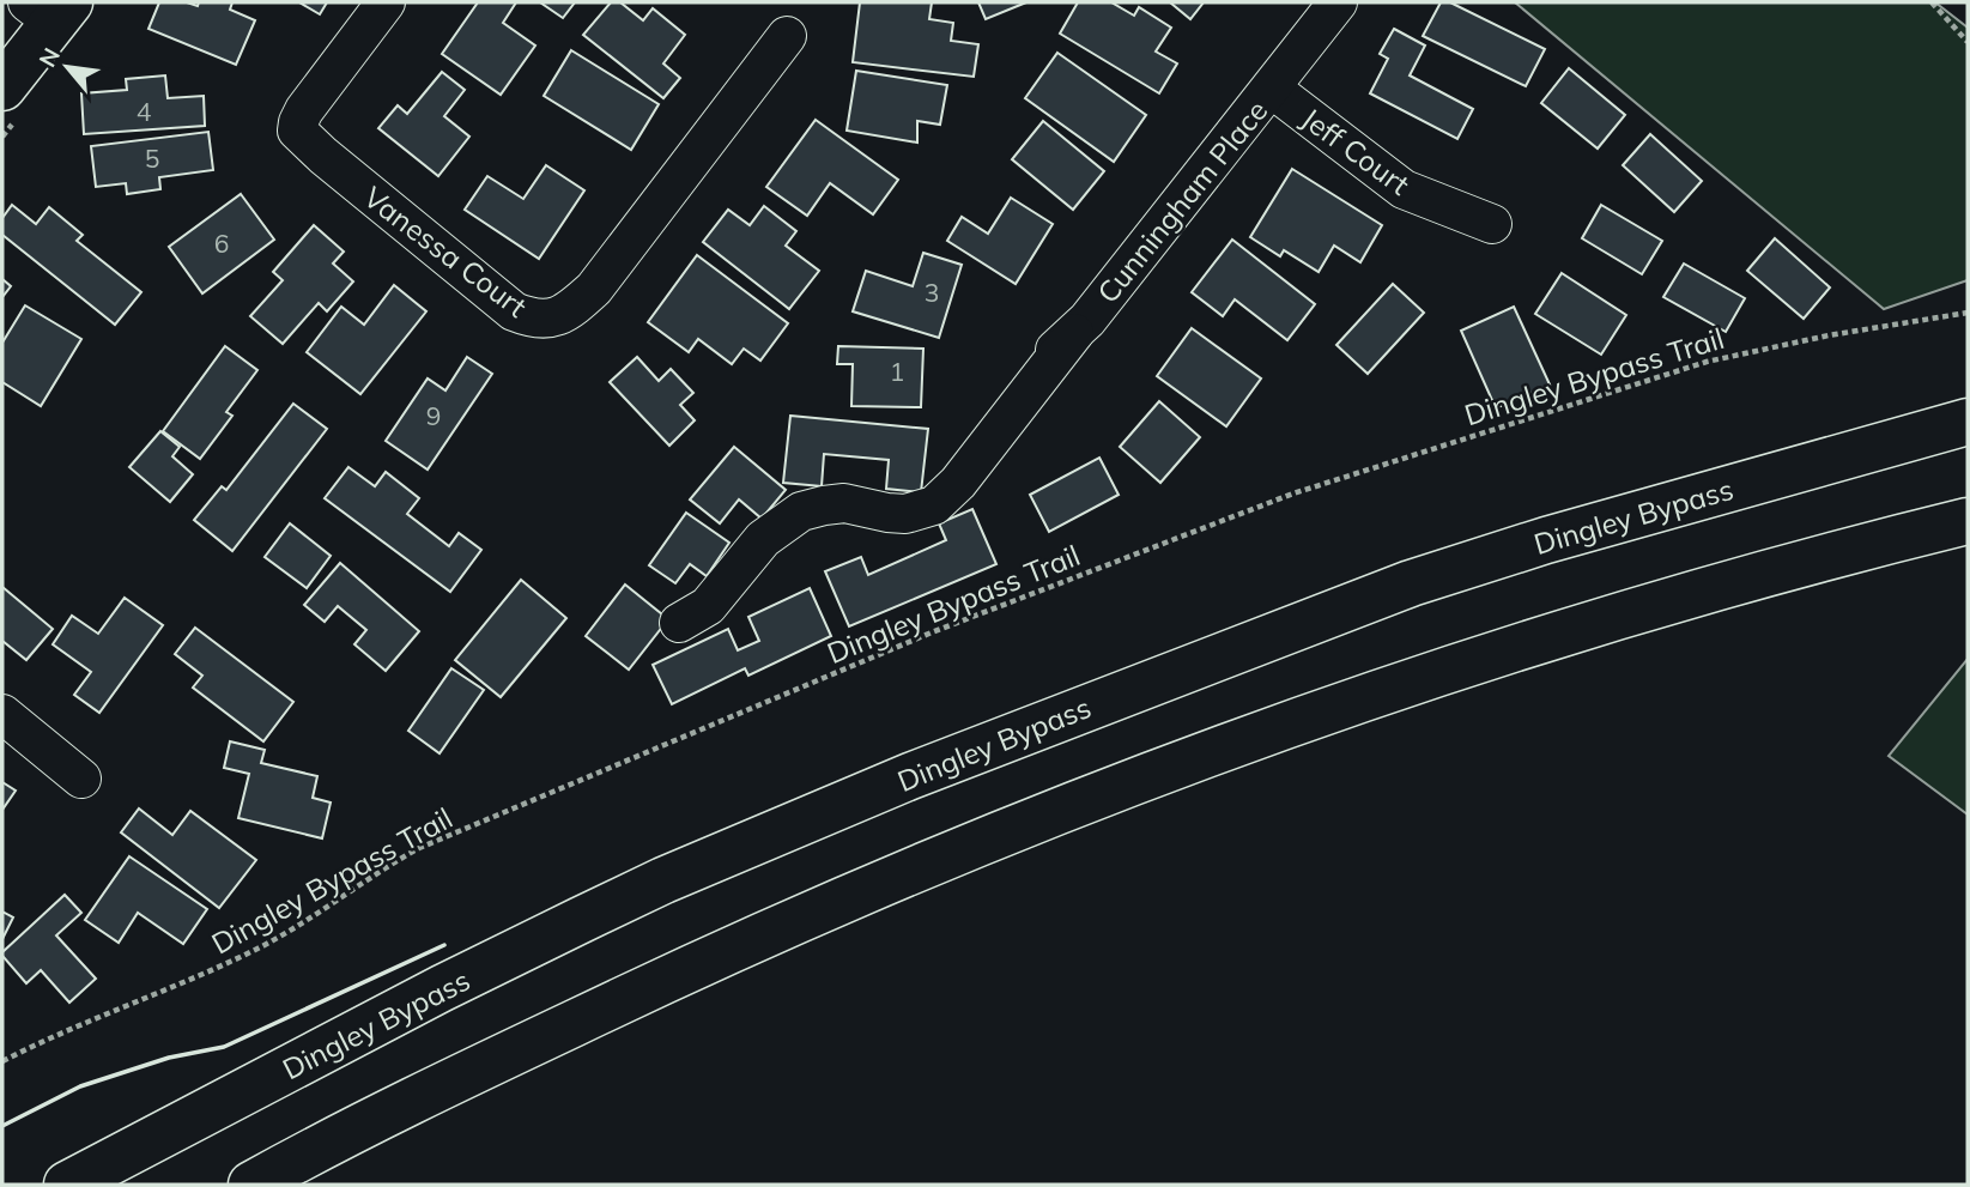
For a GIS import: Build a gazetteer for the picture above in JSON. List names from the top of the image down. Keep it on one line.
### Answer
{"streets":{"main road":["Dingley Bypass"],"street":["Jeff Court","Cunningham Place","Vanessa Court"],"path":["Dingley Bypass Trail"]},"crossings":[["Jeff Court","Cunningham Place"]],"house_numbers":["4","5","6","3","1","9"],"north":"top left"}
